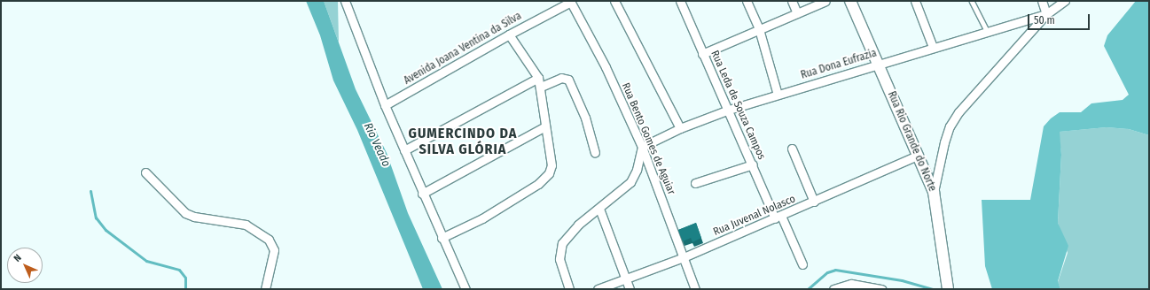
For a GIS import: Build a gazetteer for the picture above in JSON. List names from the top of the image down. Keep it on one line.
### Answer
{"streets":{"main road":["Rua Rio Grande do Norte"],"street":["Avenida Joana Ventina da Silva","Rua Dona Eufrazia","Rua Leda de Souza Campos","Rua Bento Gomes de Aguiar","Rua Juvenal Nolasco"]},"crossings":[["Avenida Joana Ventina da Silva","Rua Bento Gomes de Aguiar"],["Rua Dona Eufrazia","Rua Leda de Souza Campos"],["Rua Dona Eufrazia","Rua Bento Gomes de Aguiar"],["Rua Dona Eufrazia","Rua Rio Grande do Norte"],["Rua Leda de Souza Campos","Rua Juvenal Nolasco"],["Rua Bento Gomes de Aguiar","Rua Juvenal Nolasco"],["Rua Rio Grande do Norte","Rua Juvenal Nolasco"]],"districts":["GUMERCINDO DA SILVA GLÓRIA"],"water":["Rio Veado"],"scale_bar":"50 m","north":"top left"}
